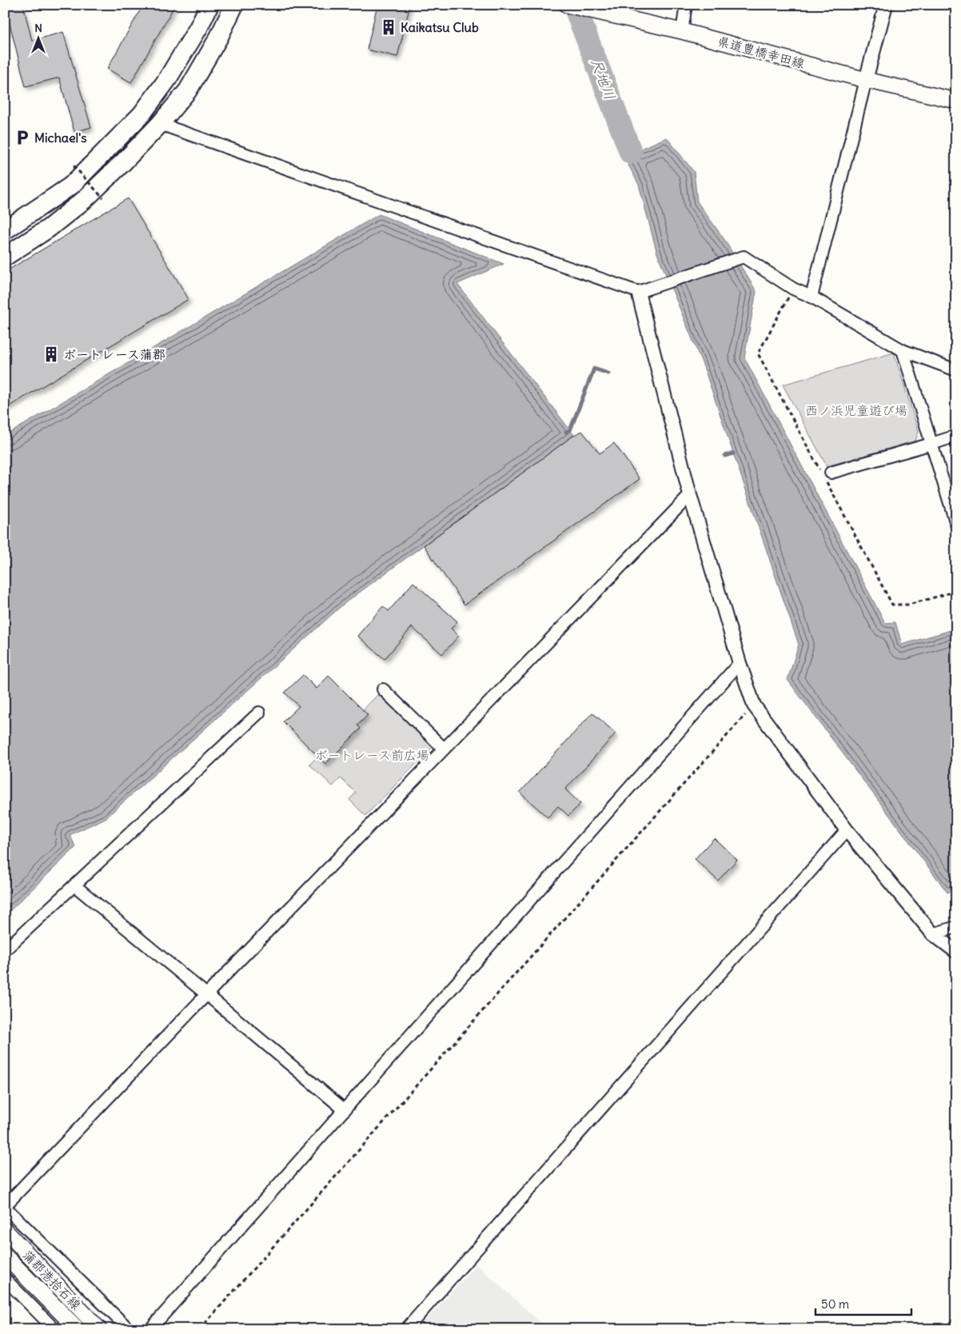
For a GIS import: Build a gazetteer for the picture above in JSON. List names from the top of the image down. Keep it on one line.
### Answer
{"streets":{"main road":["県道豊橋幸田線","蒲郡港拾石線"]},"water":["尺地川"],"parks":["西ノ浜児童遊び場","ボートレース前広場"],"places":{"building":["Kaikatsu Club","ボートレース蒲郡"],"parking":["Michael's"]},"scale_bar":"50 m","north":"top"}
